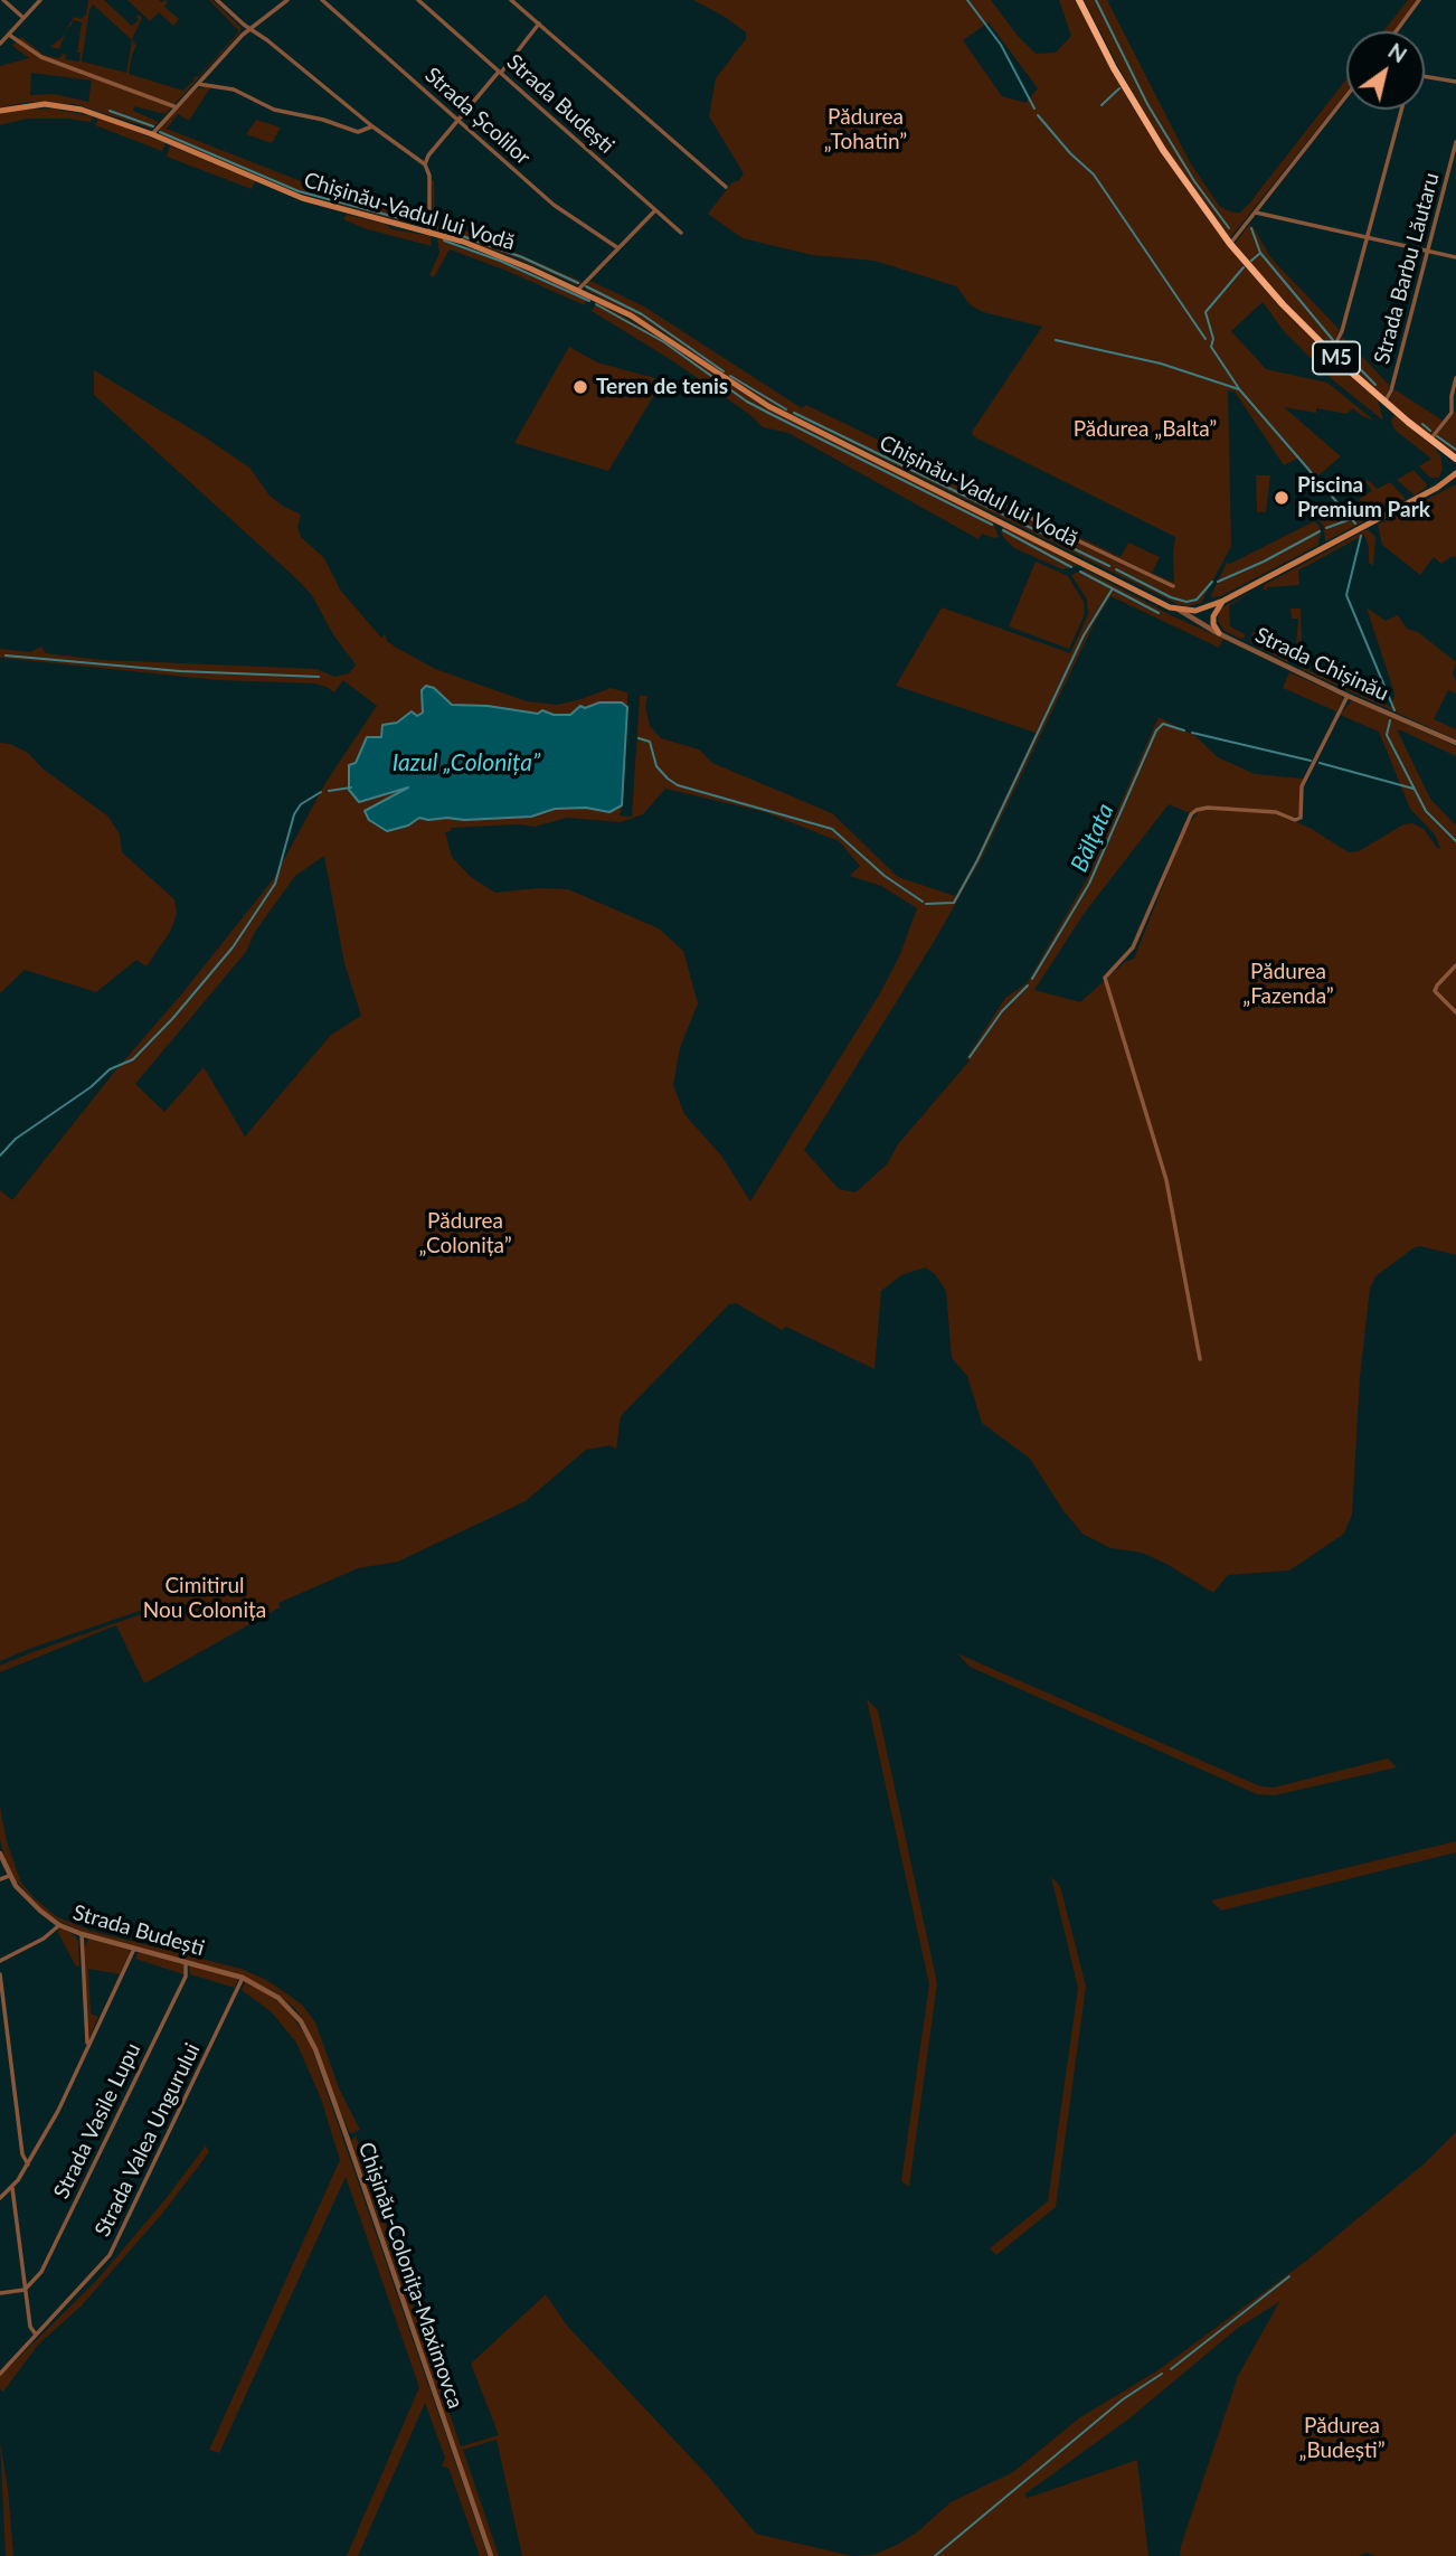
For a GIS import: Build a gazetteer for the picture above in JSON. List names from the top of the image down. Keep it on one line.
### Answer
{"streets":{"highway":["M5"],"main road":["Chișinău-Vadul lui Vodă"],"street":["Strada Budești","Strada Școlilor","Strada Barbu Lăutaru","Strada Chișinău","Strada Vasile Lupu","Strada Valea Ungurului","Chișinău-Colonița-Maximovca"]},"crossings":[["Strada Budești","Strada Vasile Lupu"],["Strada Budești","Strada Valea Ungurului"],["Strada Budești","Chișinău-Colonița-Maximovca"],["Chișinău-Vadul lui Vodă","Strada Chișinău"],["Strada Barbu Lăutaru","M5"]],"water":["Iazul „Colonița”","Bălţata"],"parks":["Pădurea „Tohatin”","Pădurea „Balta”","Pădurea „Fazenda”","Pădurea „Colonița”","Cimitirul Nou Colonița","Pădurea „Budești”"],"places":["Teren de tenis","Piscina Premium Park"],"north":"top right"}
